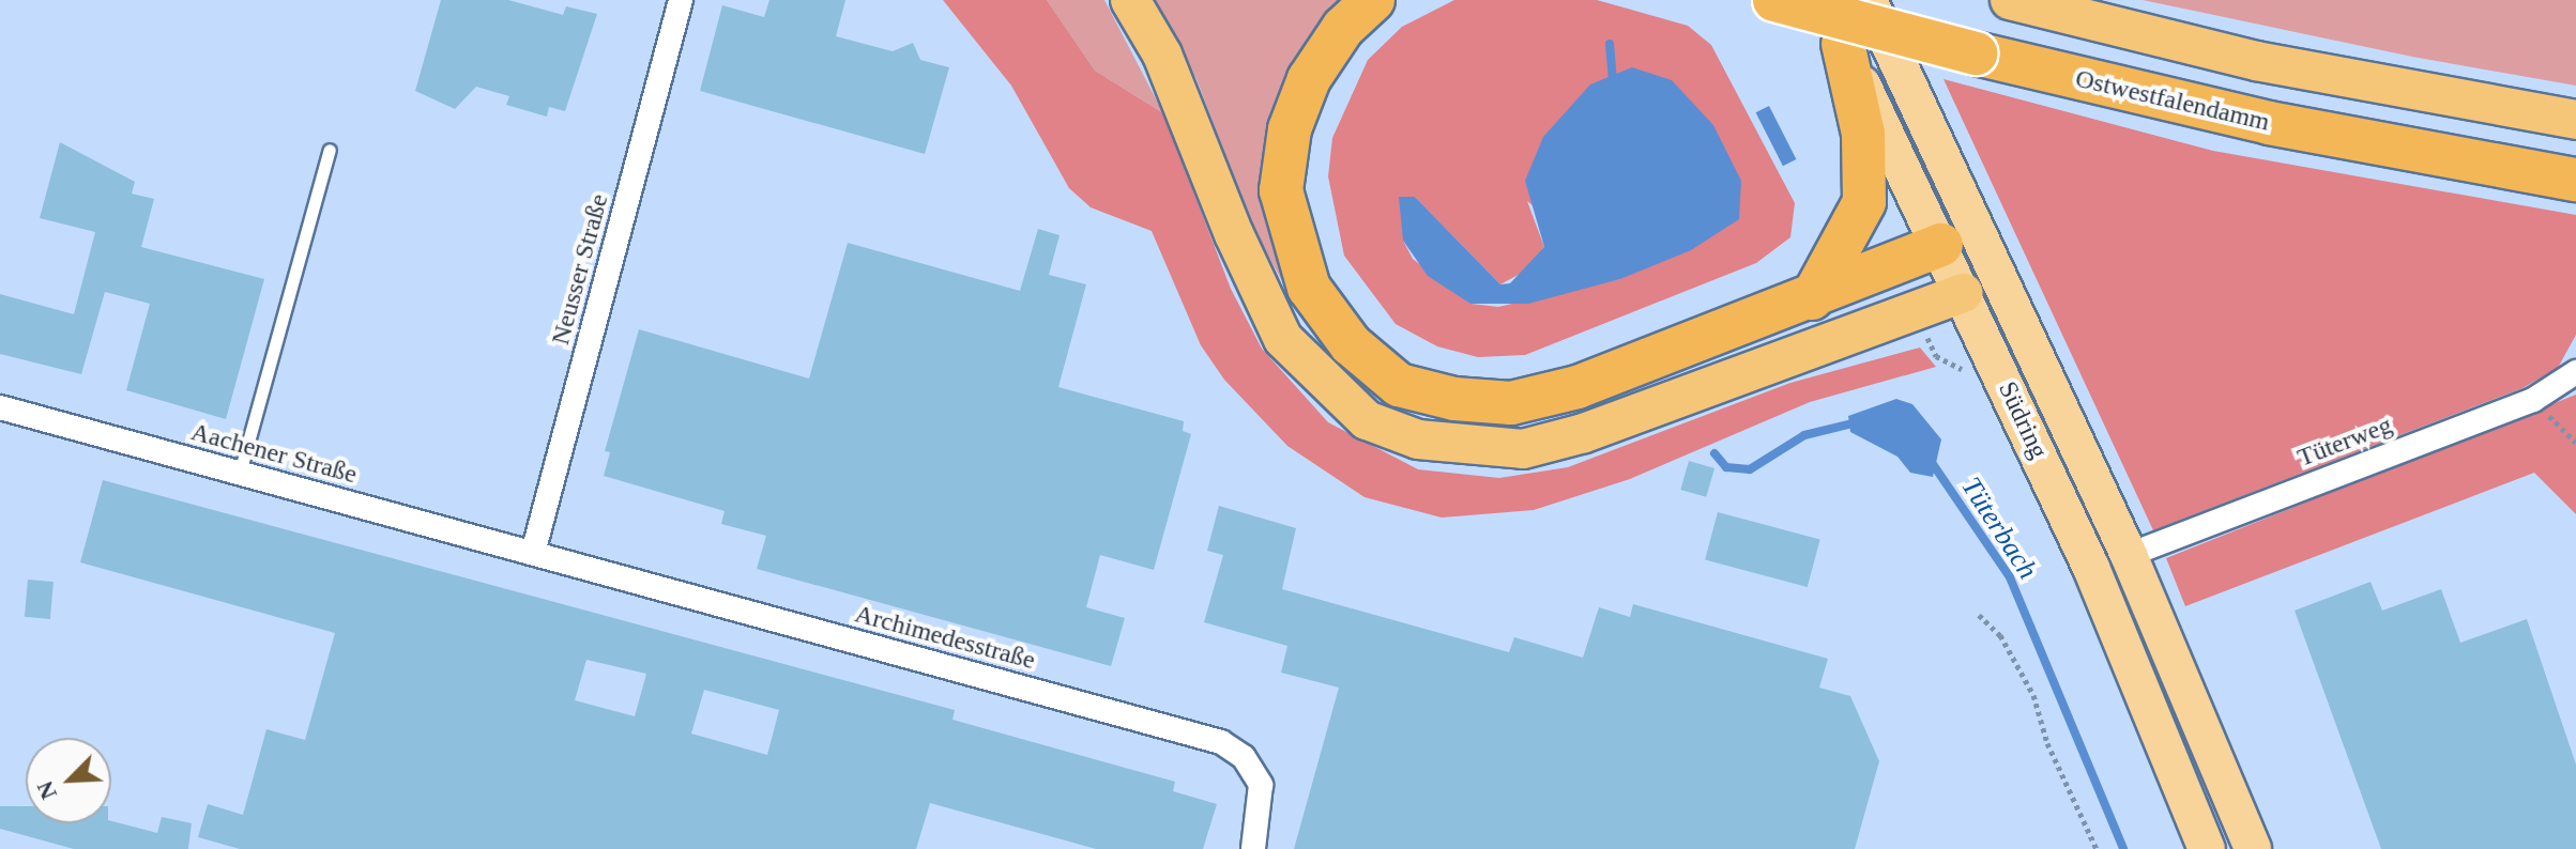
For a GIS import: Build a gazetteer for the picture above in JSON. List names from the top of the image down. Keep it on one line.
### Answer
{"streets":{"highway":["Ostwestfalendamm"],"main road":["Südring"],"street":["Neusser Straße","Tüterweg","Aachener Straße","Archimedesstraße"]},"crossings":[["Neusser Straße","Aachener Straße"],["Neusser Straße","Archimedesstraße"],["Südring","Tüterweg"],["Aachener Straße","Archimedesstraße"]],"water":["Tüterbach"],"north":"bottom left"}
